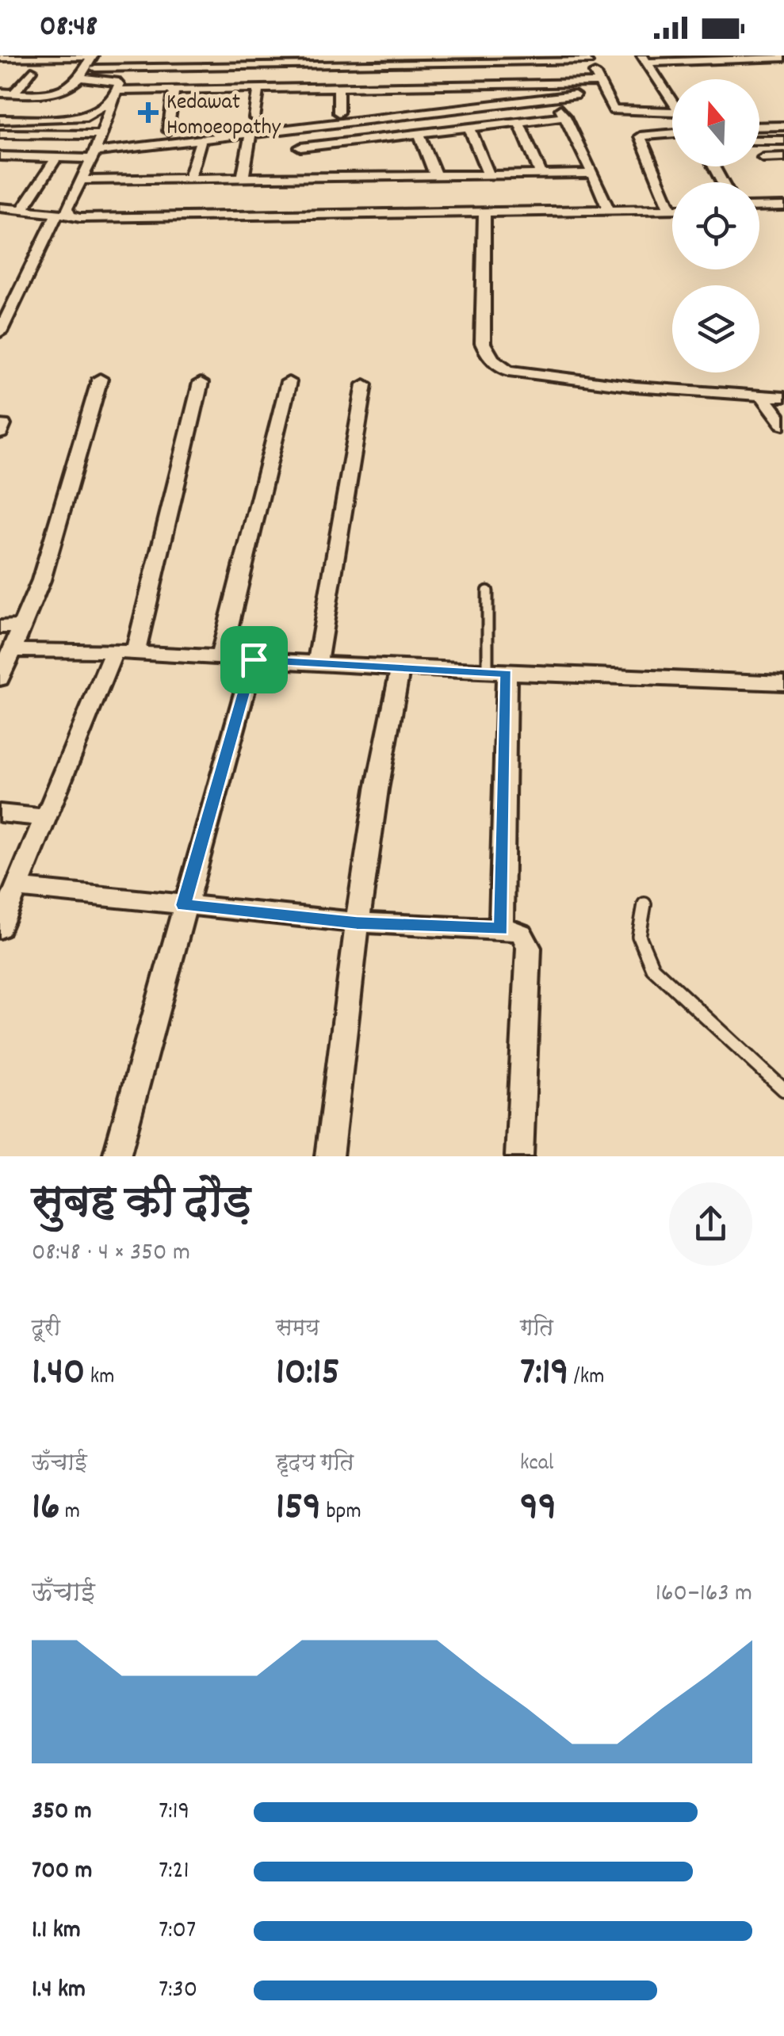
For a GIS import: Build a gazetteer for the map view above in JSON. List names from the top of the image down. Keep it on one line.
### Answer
{"places":{"health":["Kedawat Homoeopathy"]},"north":"top","page":{"status":"08:48","heading":["सुबह की दौड़","08:48 · 4 × 350 m"],"stats":[["दूरी","1.40 km"],["समय","10:15"],["गति","7:19 /km"],["ऊँचाई","16 m"],["हृदय गति","159 bpm"],["kcal","99"]],"chart":["ऊँचाई","160–163 m"],"list":[{"name":"350 m","note":"7:19"},{"name":"700 m","note":"7:21"},{"name":"1.1 km","note":"7:07"},{"name":"1.4 km","note":"7:30"}]}}
